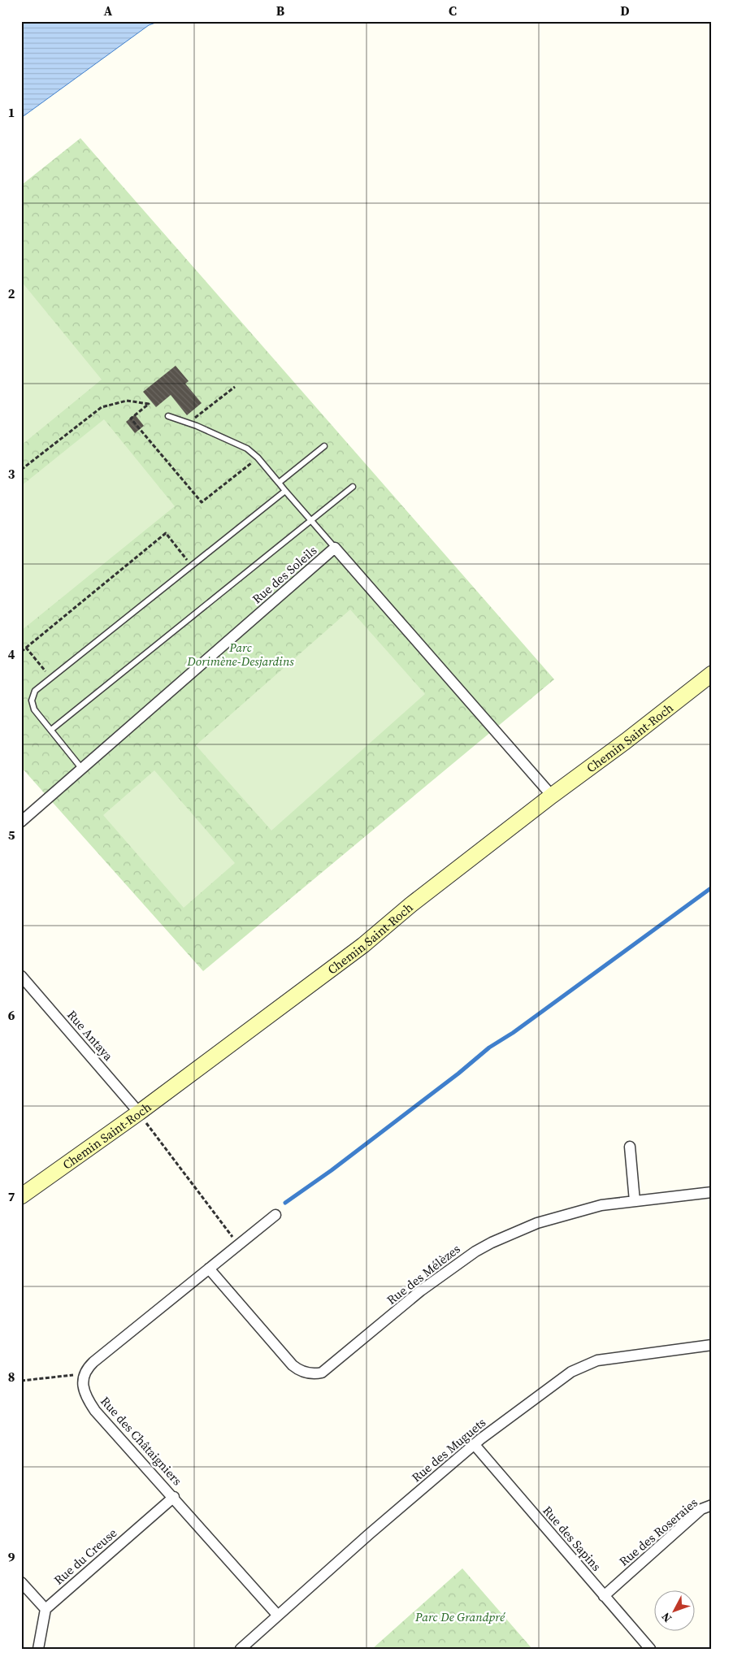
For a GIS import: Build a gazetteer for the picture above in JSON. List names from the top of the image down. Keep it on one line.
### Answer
{"streets":{"main road":["Chemin Saint-Roch"],"street":["Rue des Soleils","Rue Antaya","Rue des Mélèzes","Rue des Châtaigniers","Rue des Muguets","Rue des Roseraies","Rue des Sapins","Rue du Creuse"]},"crossings":[["Rue des Soleils","Chemin Saint-Roch"],["Chemin Saint-Roch","Rue Antaya"],["Rue des Châtaigniers","Rue des Muguets"],["Rue des Châtaigniers","Rue du Creuse"],["Rue des Muguets","Rue des Sapins"],["Rue des Roseraies","Rue des Sapins"]],"parks":["Parc Dorimène-Desjardins","Parc De Grandpré"],"north":"bottom left","grid":{"columns":["A","B","C","D"],"rows":["1","2","3","4","5","6","7","8","9"]}}
